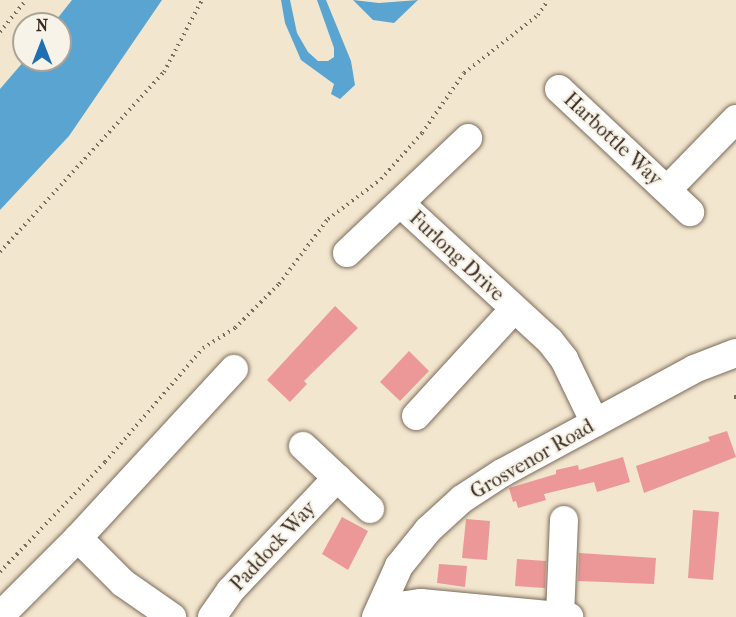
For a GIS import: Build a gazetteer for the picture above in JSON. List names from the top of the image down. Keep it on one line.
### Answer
{"streets":{"street":["Harbottle Way","Furlong Drive","Grosvenor Road","Paddock Way"]},"crossings":[["Furlong Drive","Grosvenor Road"]],"north":"top"}
